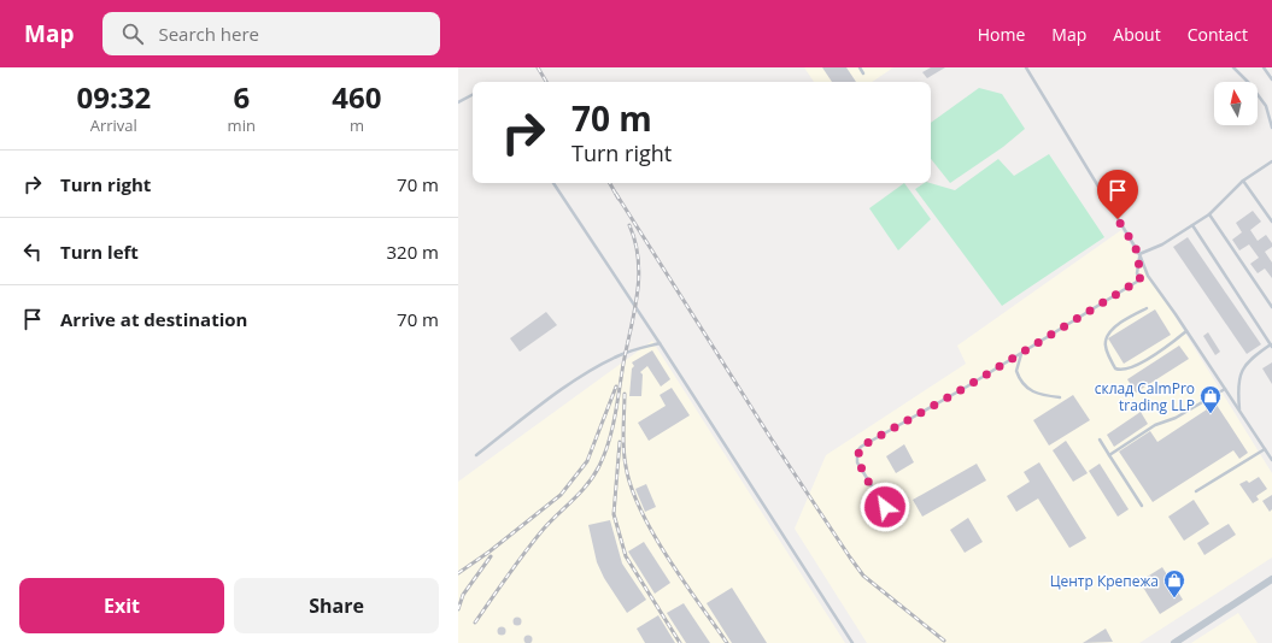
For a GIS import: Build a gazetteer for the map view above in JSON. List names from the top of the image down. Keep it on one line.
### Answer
{"places":{"shop":["склад CalmPro trading LLP","Центр Крепежа"]},"north":"top","page":{"header":"Map","search":"Search here","nav":["Home","Map","About","Contact"],"eta":["09:32","Arrival","6","min","460","m"],"turn":["70 m","Turn right"],"list":[{"name":"Turn right","value":"70 m"},{"name":"Turn left","value":"320 m"},{"name":"Arrive at destination","value":"70 m"}],"buttons":["Exit","Share"]}}
